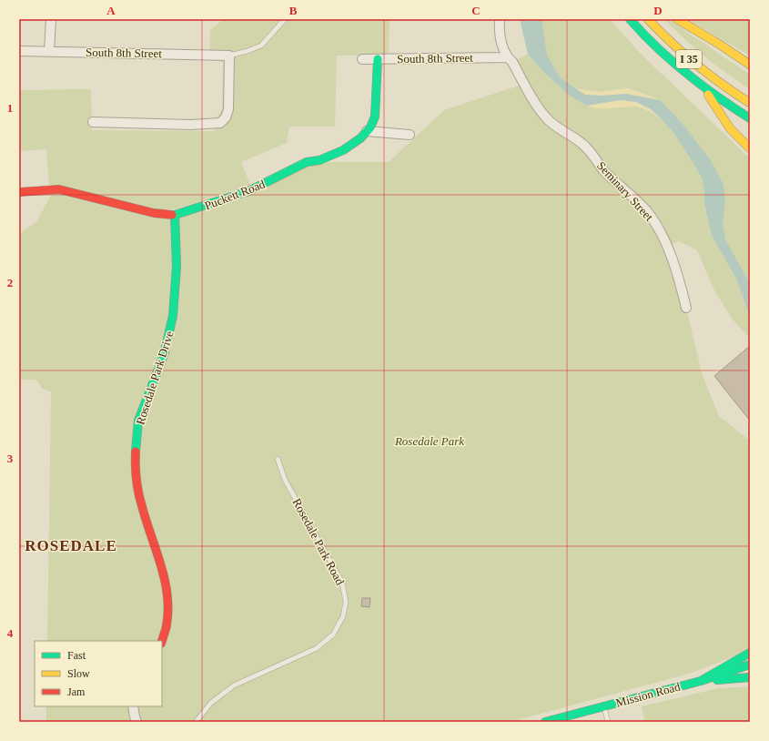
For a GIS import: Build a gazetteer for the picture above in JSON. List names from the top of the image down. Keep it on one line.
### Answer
{"streets":{"main road":["I 35","Puckett Road","Rosedale Park Drive","Mission Road"],"street":["South 8th Street","Seminary Street"],"lane":["Rosedale Park Road"]},"crossings":[["South 8th Street","Seminary Street"],["South 8th Street","Puckett Road"],["Puckett Road","Rosedale Park Drive"]],"districts":["ROSEDALE"],"parks":["Rosedale Park"],"legend":["Fast","Slow","Jam"],"grid":{"columns":["A","B","C","D"],"rows":["1","2","3","4"]}}
